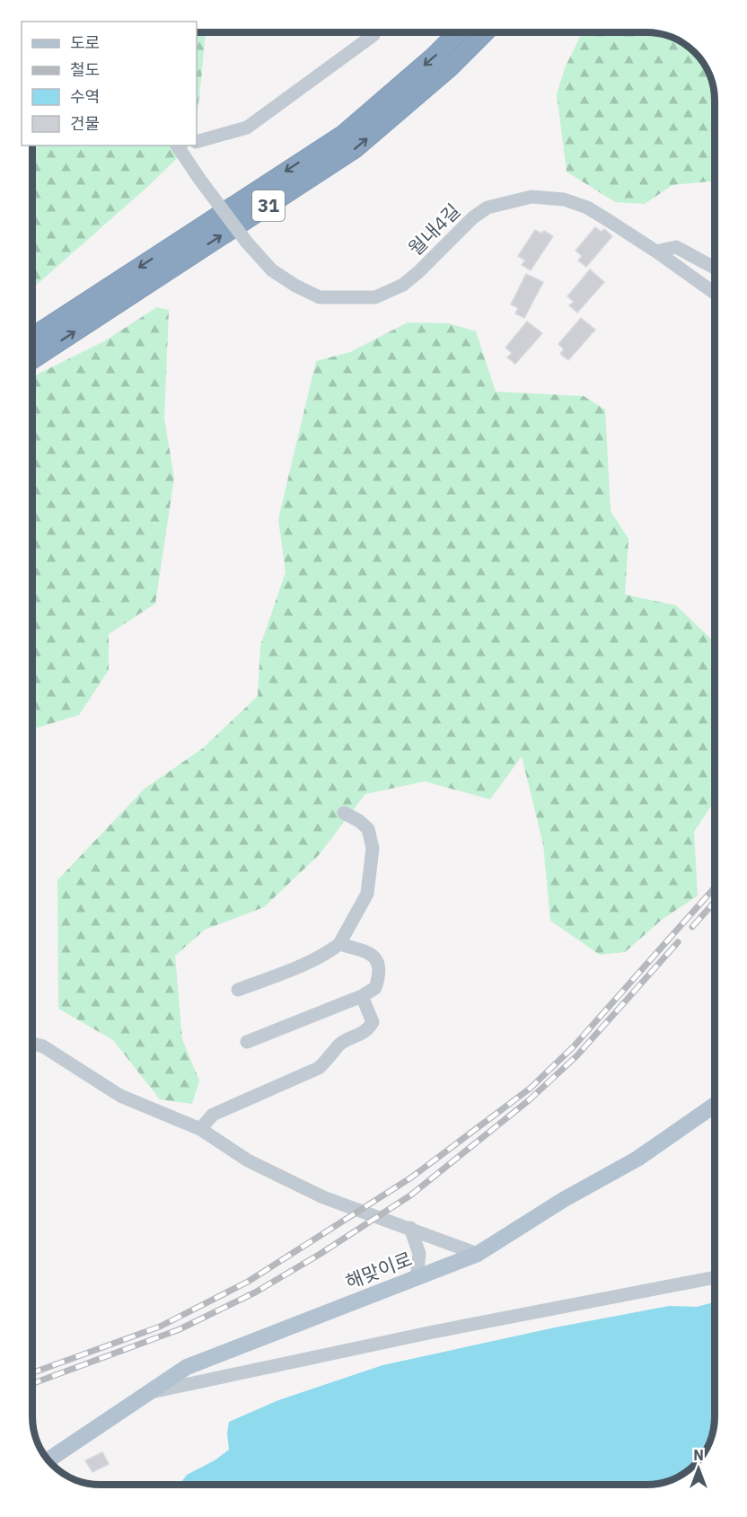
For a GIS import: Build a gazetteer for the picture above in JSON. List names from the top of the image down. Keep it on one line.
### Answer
{"streets":{"highway":["31"],"main road":["해맞이로"],"street":["월내4길"]},"legend":["도로","철도","수역","건물"],"north":"top"}
